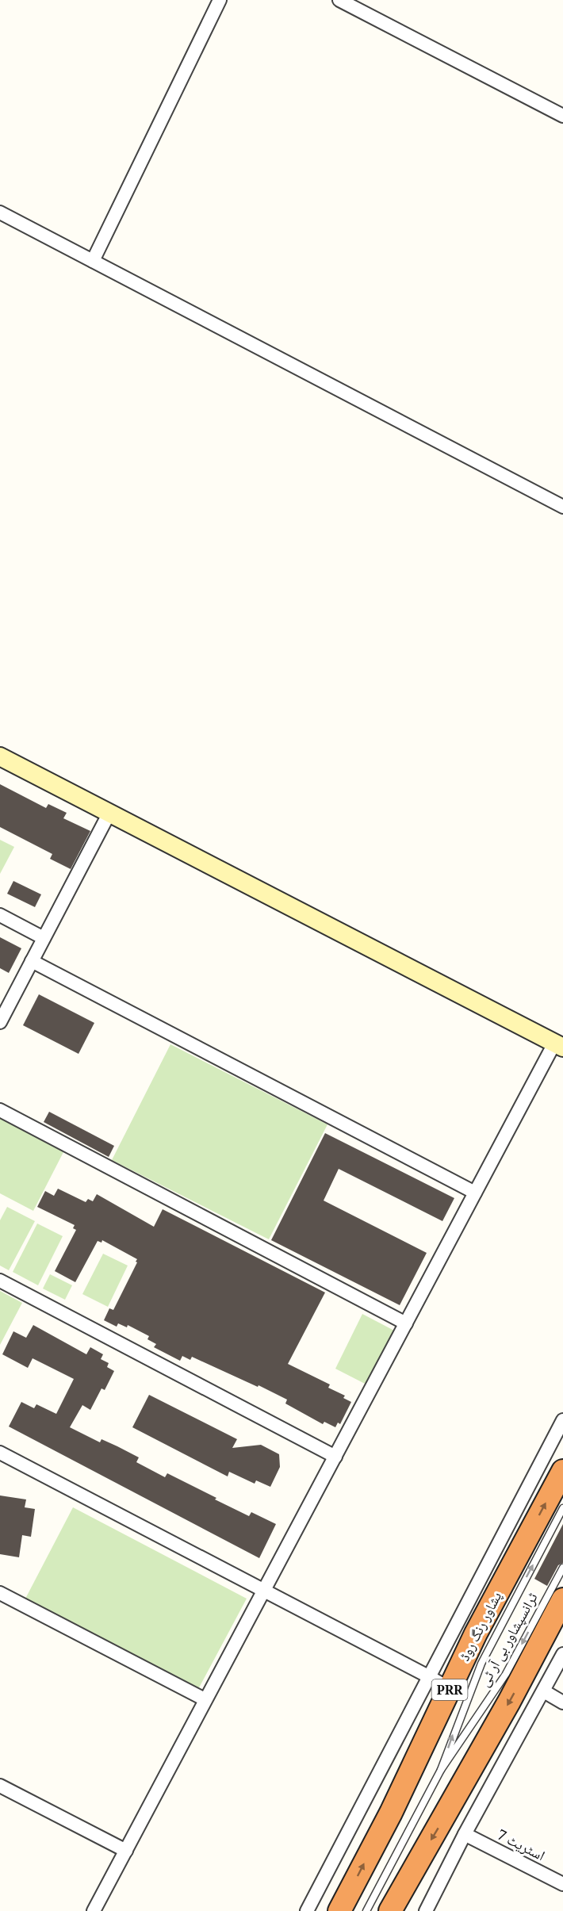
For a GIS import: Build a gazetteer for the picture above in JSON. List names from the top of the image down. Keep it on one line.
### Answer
{"streets":{"highway":["پشاور رنگ روڈ","PRR"],"street":["اسٹریٹ 7"],"lane":["ٹرانسپشاور بی آر ٹی"]}}
